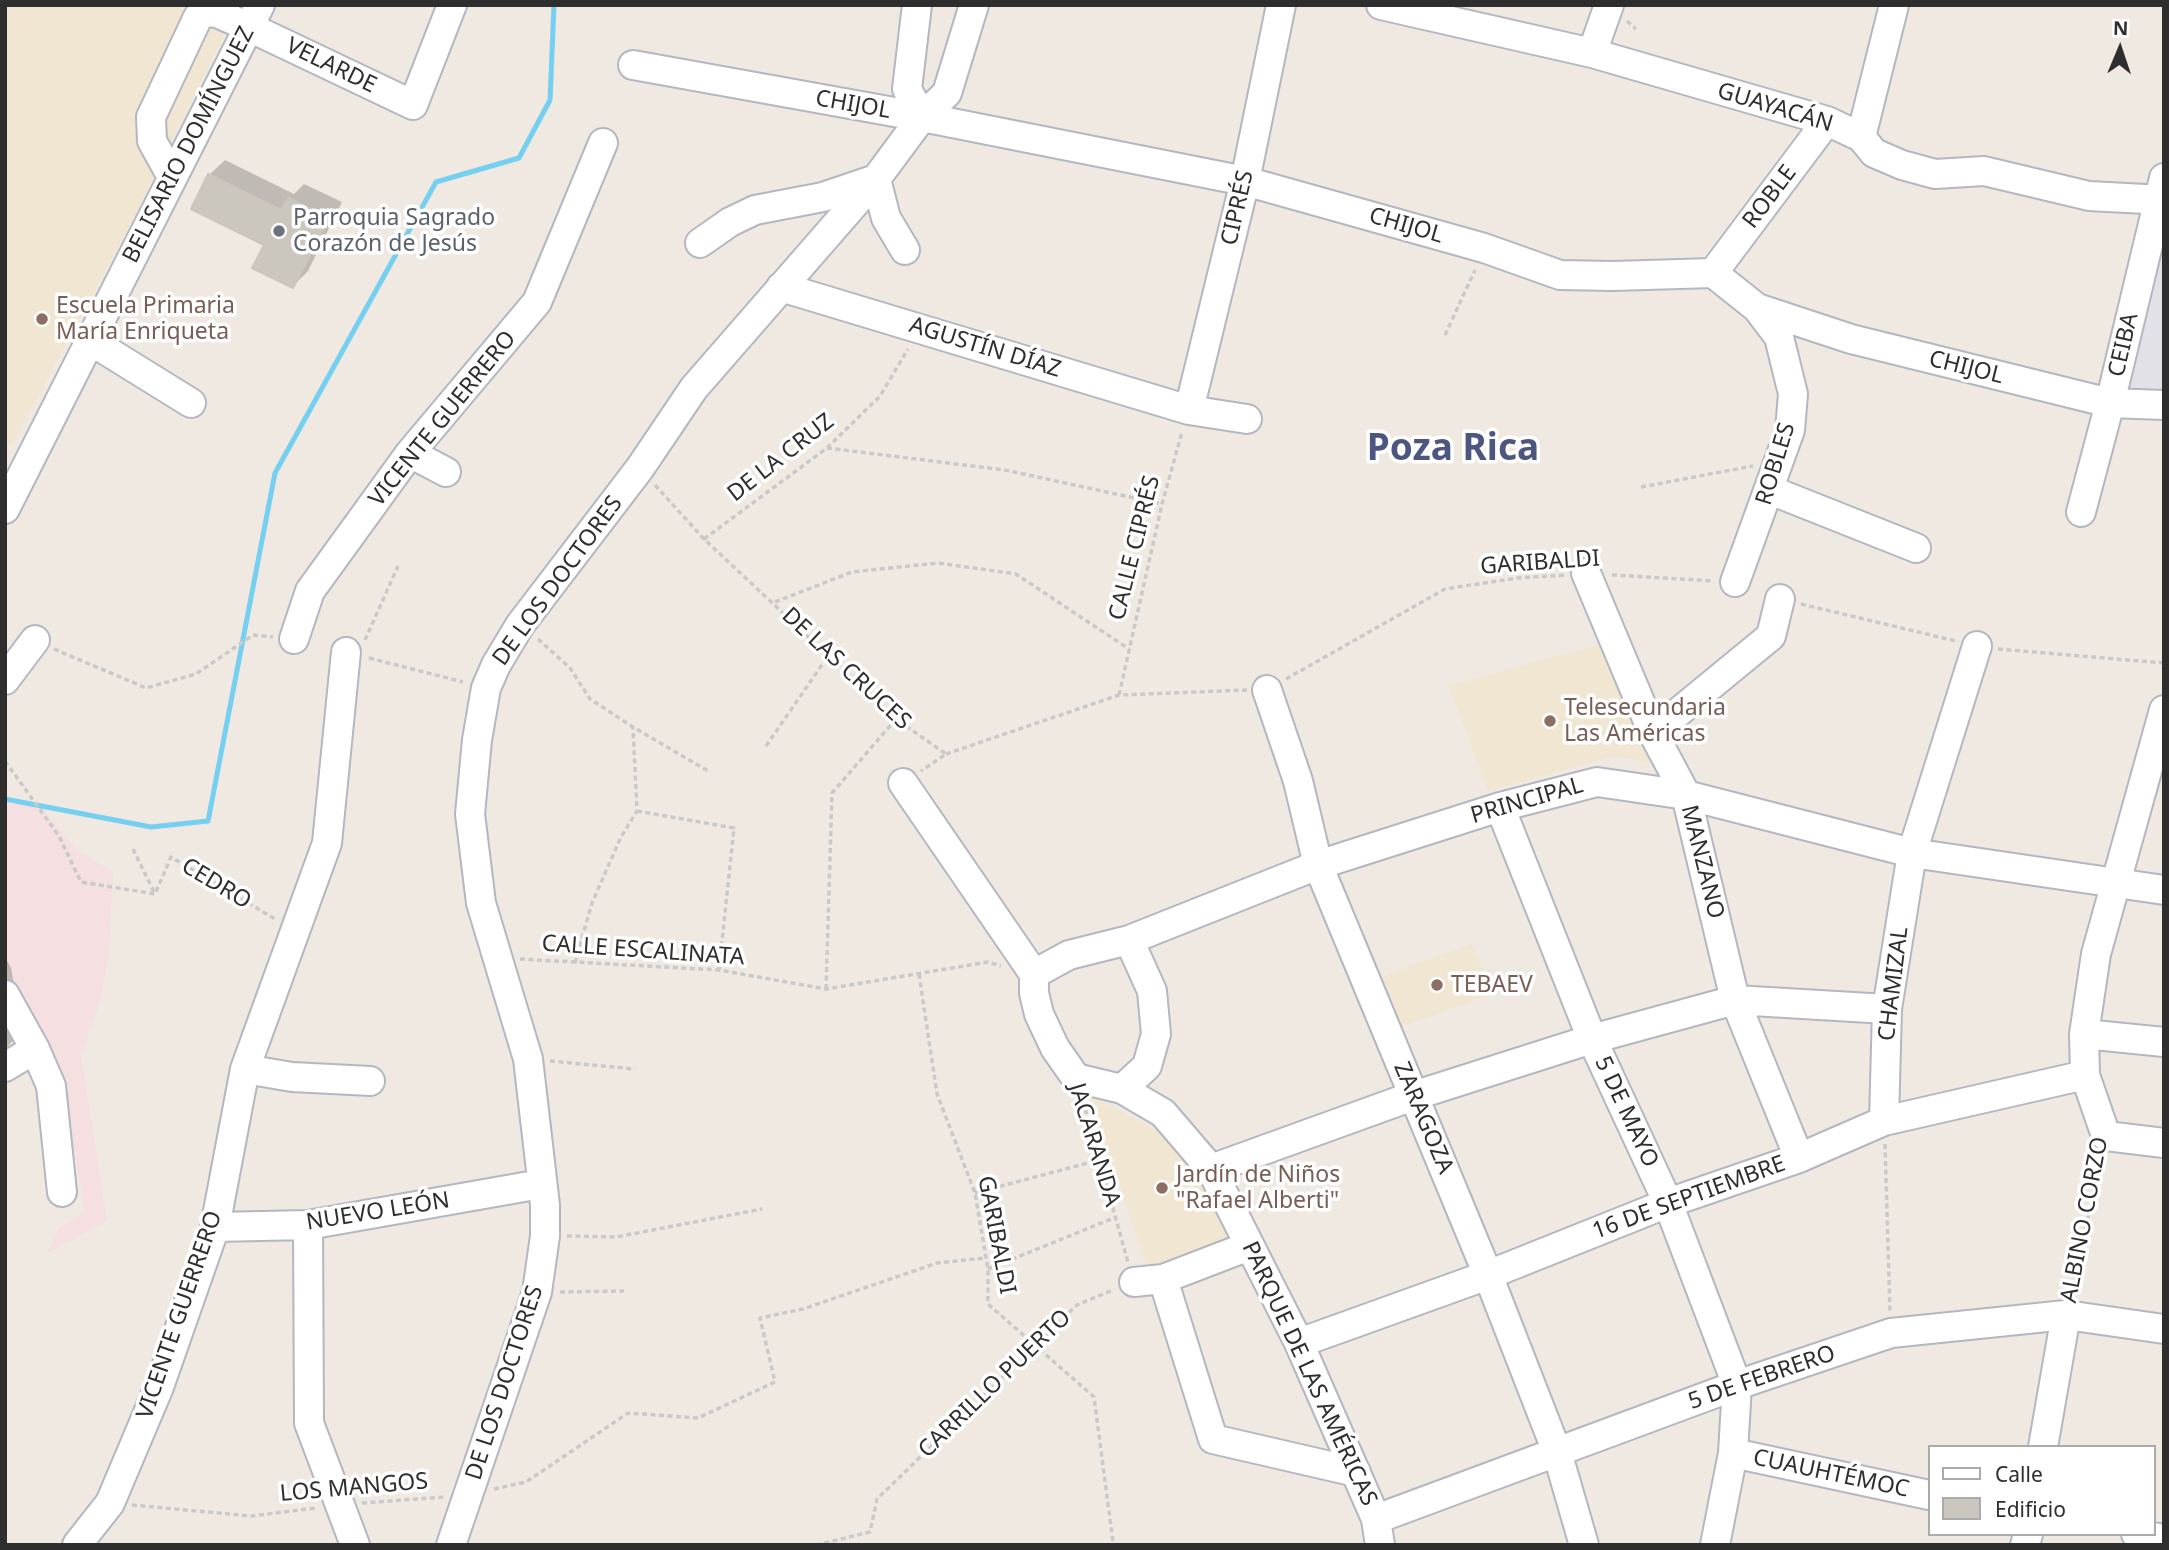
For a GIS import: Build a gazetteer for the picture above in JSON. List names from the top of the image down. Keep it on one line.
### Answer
{"streets":{"street":["VELARDE","CHIJOL","GUAYACÁN","BELISARIO DOMÍNGUEZ","ROBLE","CIPRÉS","CEIBA","AGUSTÍN DÍAZ","VICENTE GUERRERO","ROBLES","DE LOS DOCTORES","PRINCIPAL","MANZANO","CHAMIZAL","5 DE MAYO","ZARAGOZA","JACARANDA","16 DE SEPTIEMBRE","NUEVO LEÓN","ALBINO CORZO","PARQUE DE LAS AMÉRICAS","5 DE FEBRERO","CUAUHTÉMOC"],"path":["DE LA CRUZ","CALLE CIPRÉS","GARIBALDI","DE LAS CRUCES","CEDRO","CALLE ESCALINATA","CARRILLO PUERTO","LOS MANGOS"]},"crossings":[["VELARDE","BELISARIO DOMÍNGUEZ"],["CHIJOL","ROBLE"],["CHIJOL","CIPRÉS"],["CHIJOL","CEIBA"],["CHIJOL","ROBLES"],["CHIJOL","DE LOS DOCTORES"],["GUAYACÁN","ROBLE"],["GUAYACÁN","CEIBA"],["CIPRÉS","AGUSTÍN DÍAZ"],["CIPRÉS","CALLE CIPRÉS"],["AGUSTÍN DÍAZ","DE LA CRUZ"],["AGUSTÍN DÍAZ","CALLE CIPRÉS"],["AGUSTÍN DÍAZ","DE LOS DOCTORES"],["VICENTE GUERRERO","CEDRO"],["VICENTE GUERRERO","NUEVO LEÓN"],["VICENTE GUERRERO","LOS MANGOS"],["DE LA CRUZ","DE LAS CRUCES"],["ROBLES","GARIBALDI"],["CALLE CIPRÉS","GARIBALDI"],["GARIBALDI","DE LAS CRUCES"],["GARIBALDI","MANZANO"],["GARIBALDI","CALLE ESCALINATA"],["GARIBALDI","ZARAGOZA"],["GARIBALDI","CARRILLO PUERTO"],["GARIBALDI","LOS MANGOS"],["DE LOS DOCTORES","DE LAS CRUCES"],["DE LOS DOCTORES","CALLE ESCALINATA"],["DE LOS DOCTORES","NUEVO LEÓN"],["DE LOS DOCTORES","LOS MANGOS"],["PRINCIPAL","MANZANO"],["PRINCIPAL","CALLE ESCALINATA"],["PRINCIPAL","CHAMIZAL"],["PRINCIPAL","5 DE MAYO"],["PRINCIPAL","ZARAGOZA"],["PRINCIPAL","JACARANDA"],["PRINCIPAL","ALBINO CORZO"],["PRINCIPAL","PARQUE DE LAS AMÉRICAS"],["MANZANO","16 DE SEPTIEMBRE"],["CALLE ESCALINATA","JACARANDA"],["CALLE ESCALINATA","PARQUE DE LAS AMÉRICAS"],["CHAMIZAL","16 DE SEPTIEMBRE"],["5 DE MAYO","16 DE SEPTIEMBRE"],["5 DE MAYO","5 DE FEBRERO"],["5 DE MAYO","CUAUHTÉMOC"],["ZARAGOZA","16 DE SEPTIEMBRE"],["ZARAGOZA","5 DE FEBRERO"],["JACARANDA","PARQUE DE LAS AMÉRICAS"],["JACARANDA","CARRILLO PUERTO"],["16 DE SEPTIEMBRE","ALBINO CORZO"],["16 DE SEPTIEMBRE","PARQUE DE LAS AMÉRICAS"],["ALBINO CORZO","5 DE FEBRERO"],["PARQUE DE LAS AMÉRICAS","5 DE FEBRERO"]],"districts":["Poza Rica"],"places":["Parroquia Sagrado Corazón de Jesús","Escuela Primaria María Enriqueta","Telesecundaria Las Américas","TEBAEV","Jardín de Niños \"Rafael Alberti\""],"legend":["Calle","Edificio"],"north":"top"}
